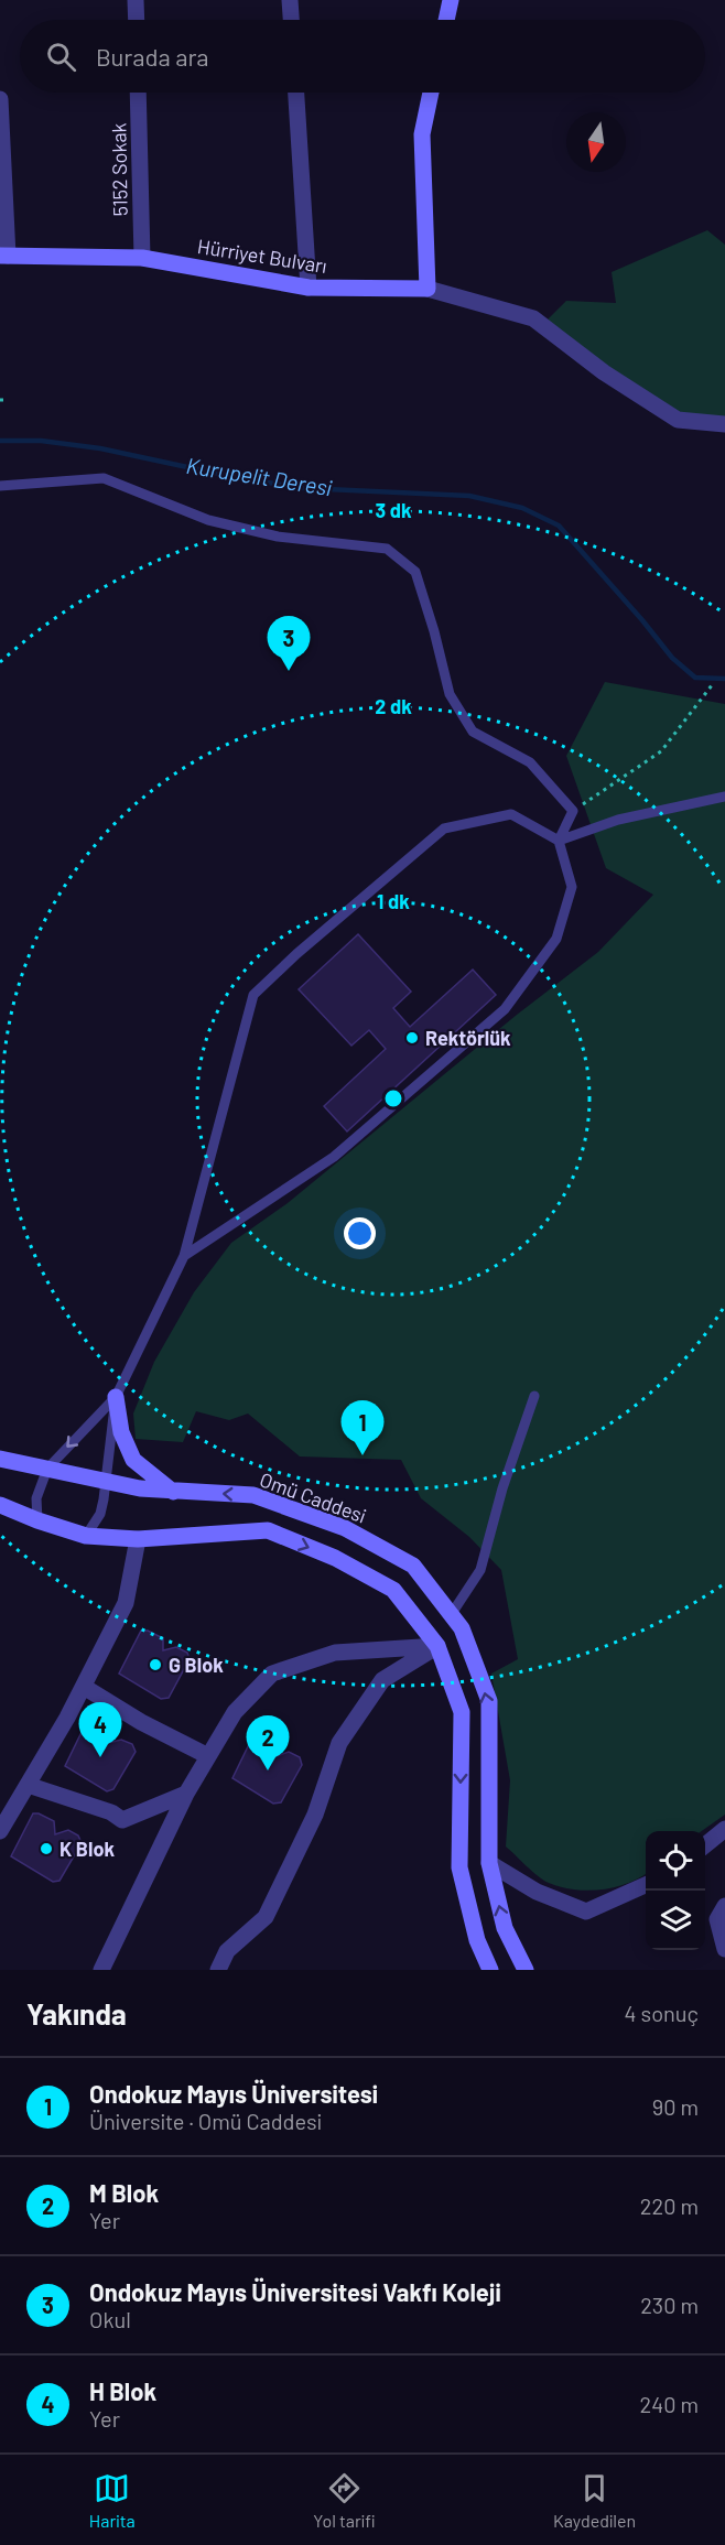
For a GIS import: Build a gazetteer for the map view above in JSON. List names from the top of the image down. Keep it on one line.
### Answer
{"streets":{"street":["5152 Sokak","Hürriyet Bulvarı","Omü Caddesi"]},"crossings":[["5152 Sokak","Hürriyet Bulvarı"]],"one_way":["Omü Caddesi"],"water":["Kurupelit Deresi"],"places":["Rektörlük","G Blok","K Blok"],"north":"bottom","page":{"search":"Burada ara","pins":["3","1","4","2"],"heading":["Yakında","4 sonuç"],"list":[{"mark":"1","name":"Ondokuz Mayıs Üniversitesi","note":"Üniversite · Omü Caddesi","value":"90 m"},{"mark":"2","name":"M Blok","note":"Yer","value":"220 m"},{"mark":"3","name":"Ondokuz Mayıs Üniversitesi Vakfı Koleji","note":"Okul","value":"230 m"},{"mark":"4","name":"H Blok","note":"Yer","value":"240 m"}],"nav":["Harita","Yol tarifi","Kaydedilen"]},"rings":["3 dk","2 dk","1 dk"]}
